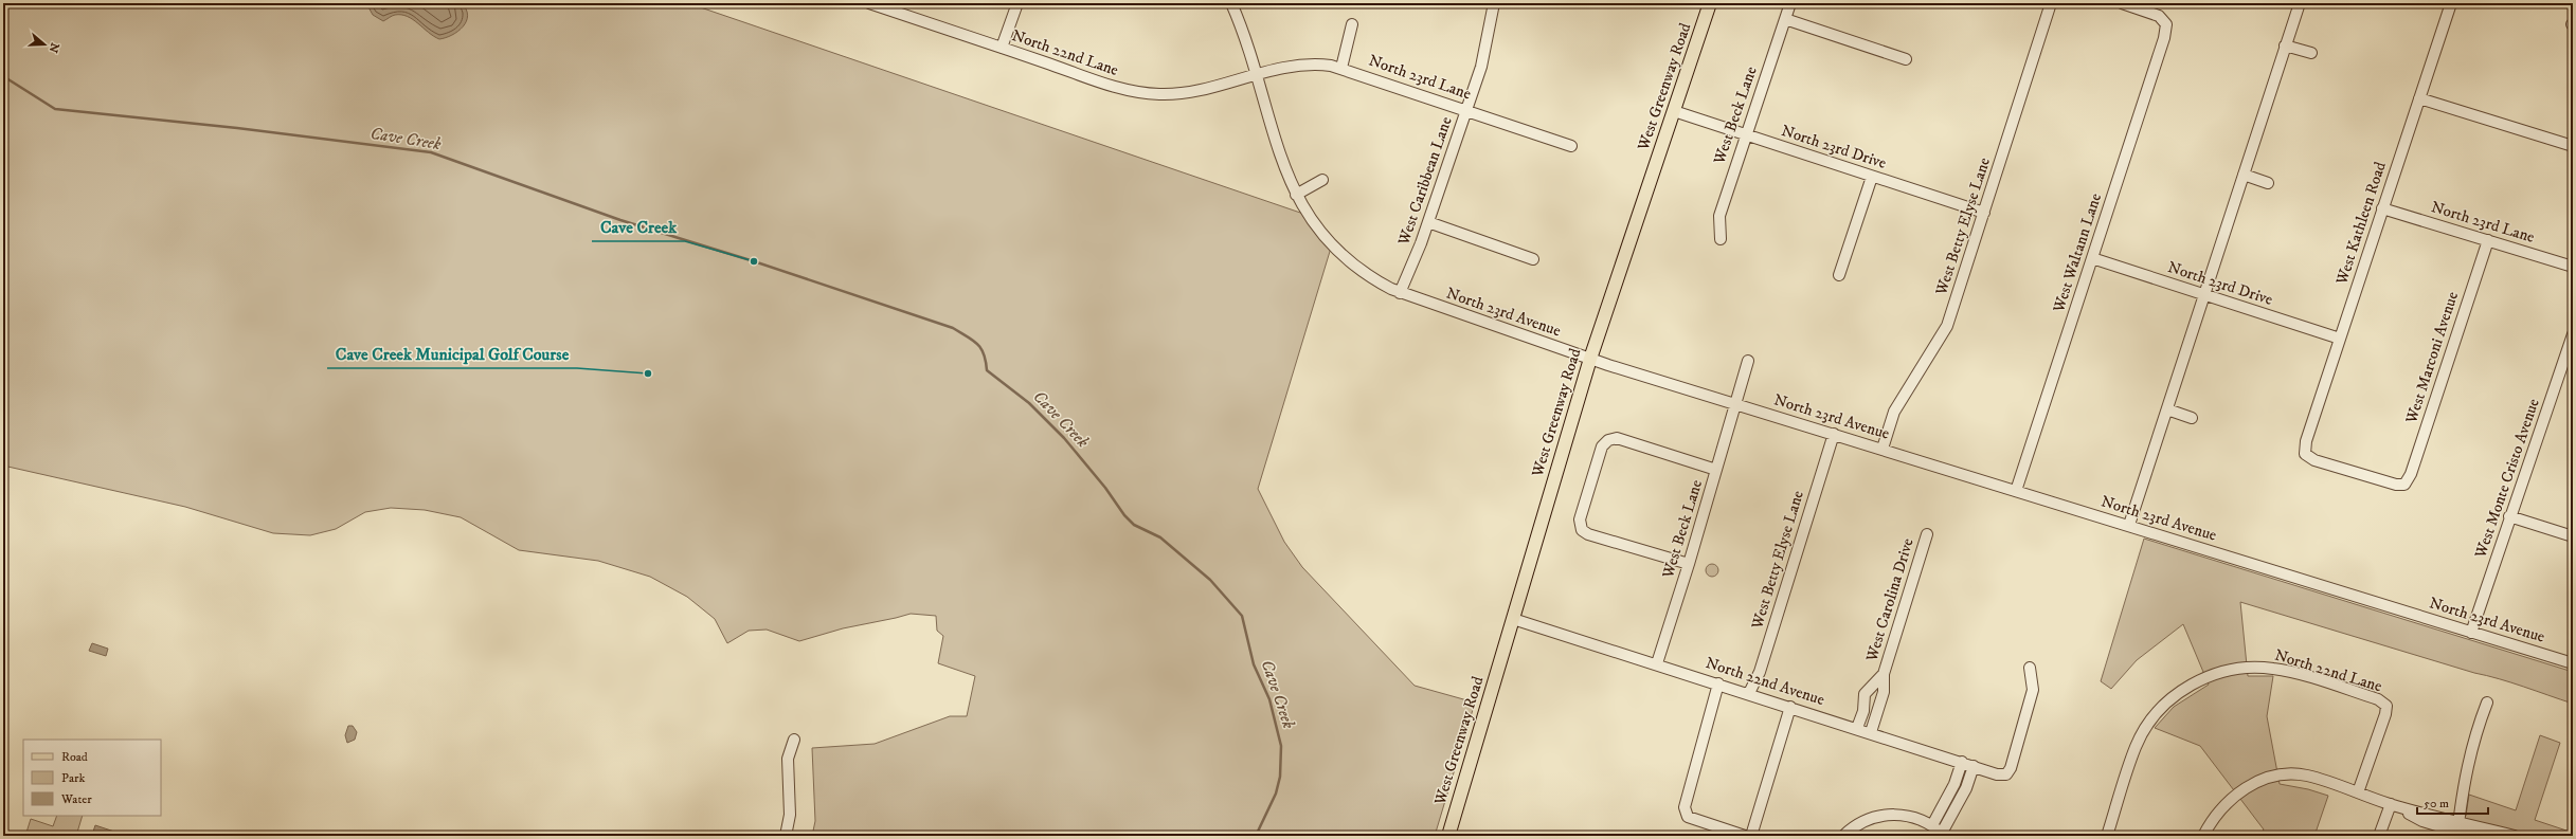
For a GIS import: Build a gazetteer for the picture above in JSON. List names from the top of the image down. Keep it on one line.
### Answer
{"streets":{"main road":["West Greenway Road"],"street":["North 22nd Lane","North 23rd Lane","West Beck Lane","North 23rd Drive","West Caribbean Lane","West Kathleen Road","West Betty Elyse Lane","West Waltann Lane","North 23rd Avenue","West Marconi Avenue","West Monte Cristo Avenue","West Carolina Drive","North 22nd Avenue"]},"crossings":[["North 22nd Lane","North 23rd Lane"],["North 22nd Lane","North 23rd Avenue"],["North 23rd Lane","West Caribbean Lane"],["North 23rd Lane","West Kathleen Road"],["North 23rd Lane","North 23rd Avenue"],["North 23rd Lane","West Marconi Avenue"],["West Greenway Road","North 23rd Drive"],["West Greenway Road","North 23rd Avenue"],["West Greenway Road","North 22nd Avenue"],["West Beck Lane","North 23rd Drive"],["West Beck Lane","North 23rd Avenue"],["West Beck Lane","North 22nd Avenue"],["North 23rd Drive","West Kathleen Road"],["North 23rd Drive","West Betty Elyse Lane"],["North 23rd Drive","West Waltann Lane"],["West Caribbean Lane","North 23rd Avenue"],["West Kathleen Road","West Marconi Avenue"],["West Betty Elyse Lane","North 23rd Avenue"],["West Betty Elyse Lane","North 22nd Avenue"],["West Waltann Lane","North 23rd Avenue"],["North 23rd Avenue","West Monte Cristo Avenue"],["West Carolina Drive","North 22nd Avenue"]],"water":["Cave Creek"],"places":["Cave Creek","Cave Creek Municipal Golf Course"],"legend":["Road","Park","Water"],"scale_bar":"50 m","north":"right"}
